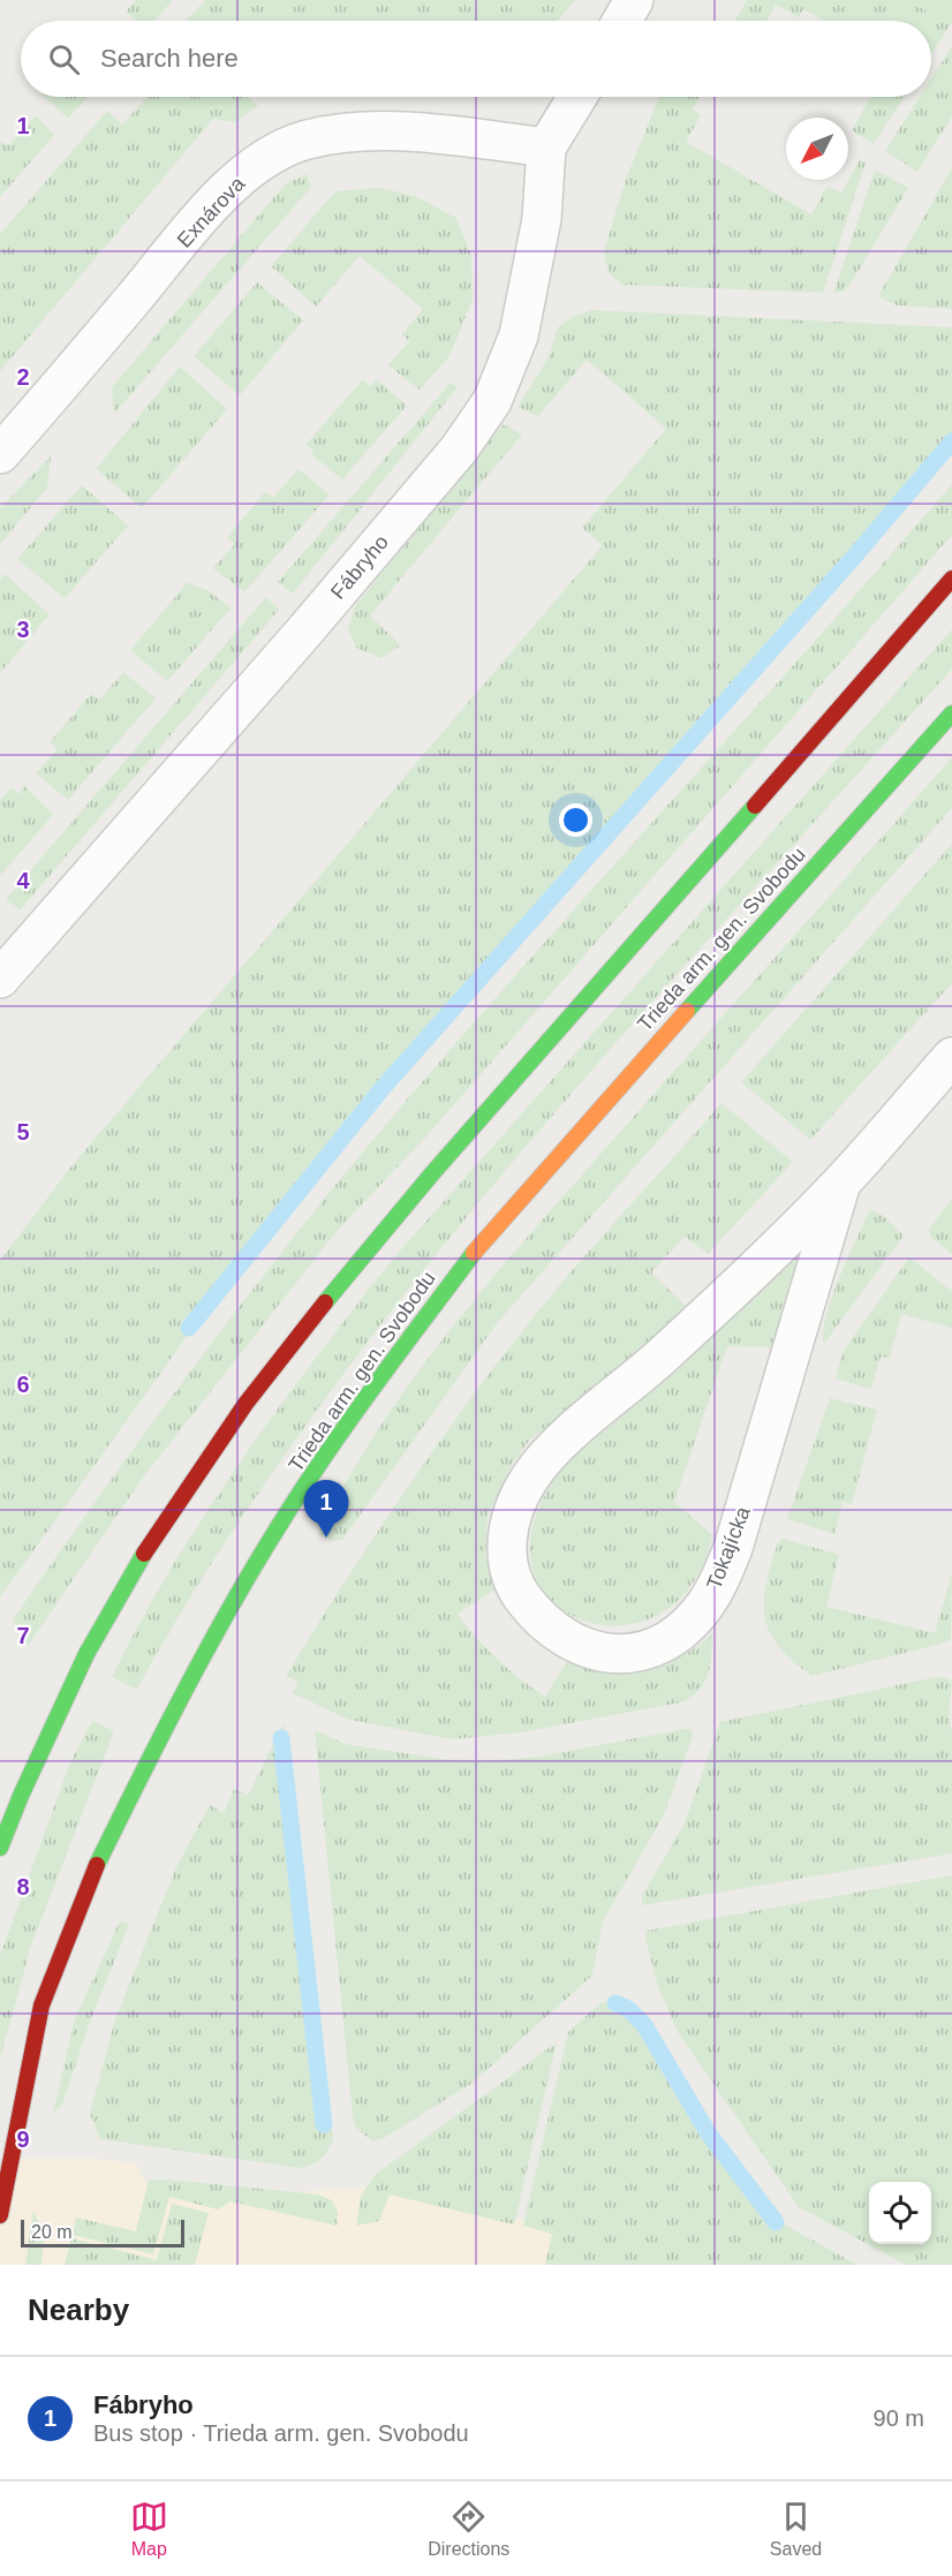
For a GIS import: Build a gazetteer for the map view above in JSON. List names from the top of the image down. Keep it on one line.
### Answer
{"streets":{"street":["Exnárova","Fábryho","Trieda arm. gen. Svobodu","Tokajícka"]},"crossings":[["Exnárova","Fábryho"]],"scale_bar":"20 m","north":"bottom left","page":{"search":"Search here","pins":"1","scale":"20 m","heading":"Nearby","list":[{"mark":"1","name":"Fábryho","note":"Bus stop · Trieda arm. gen. Svobodu","value":"90 m"}],"nav":["Map","Directions","Saved"]},"grid":{"rows":["1","2","3","4","5","6","7","8","9"]}}
